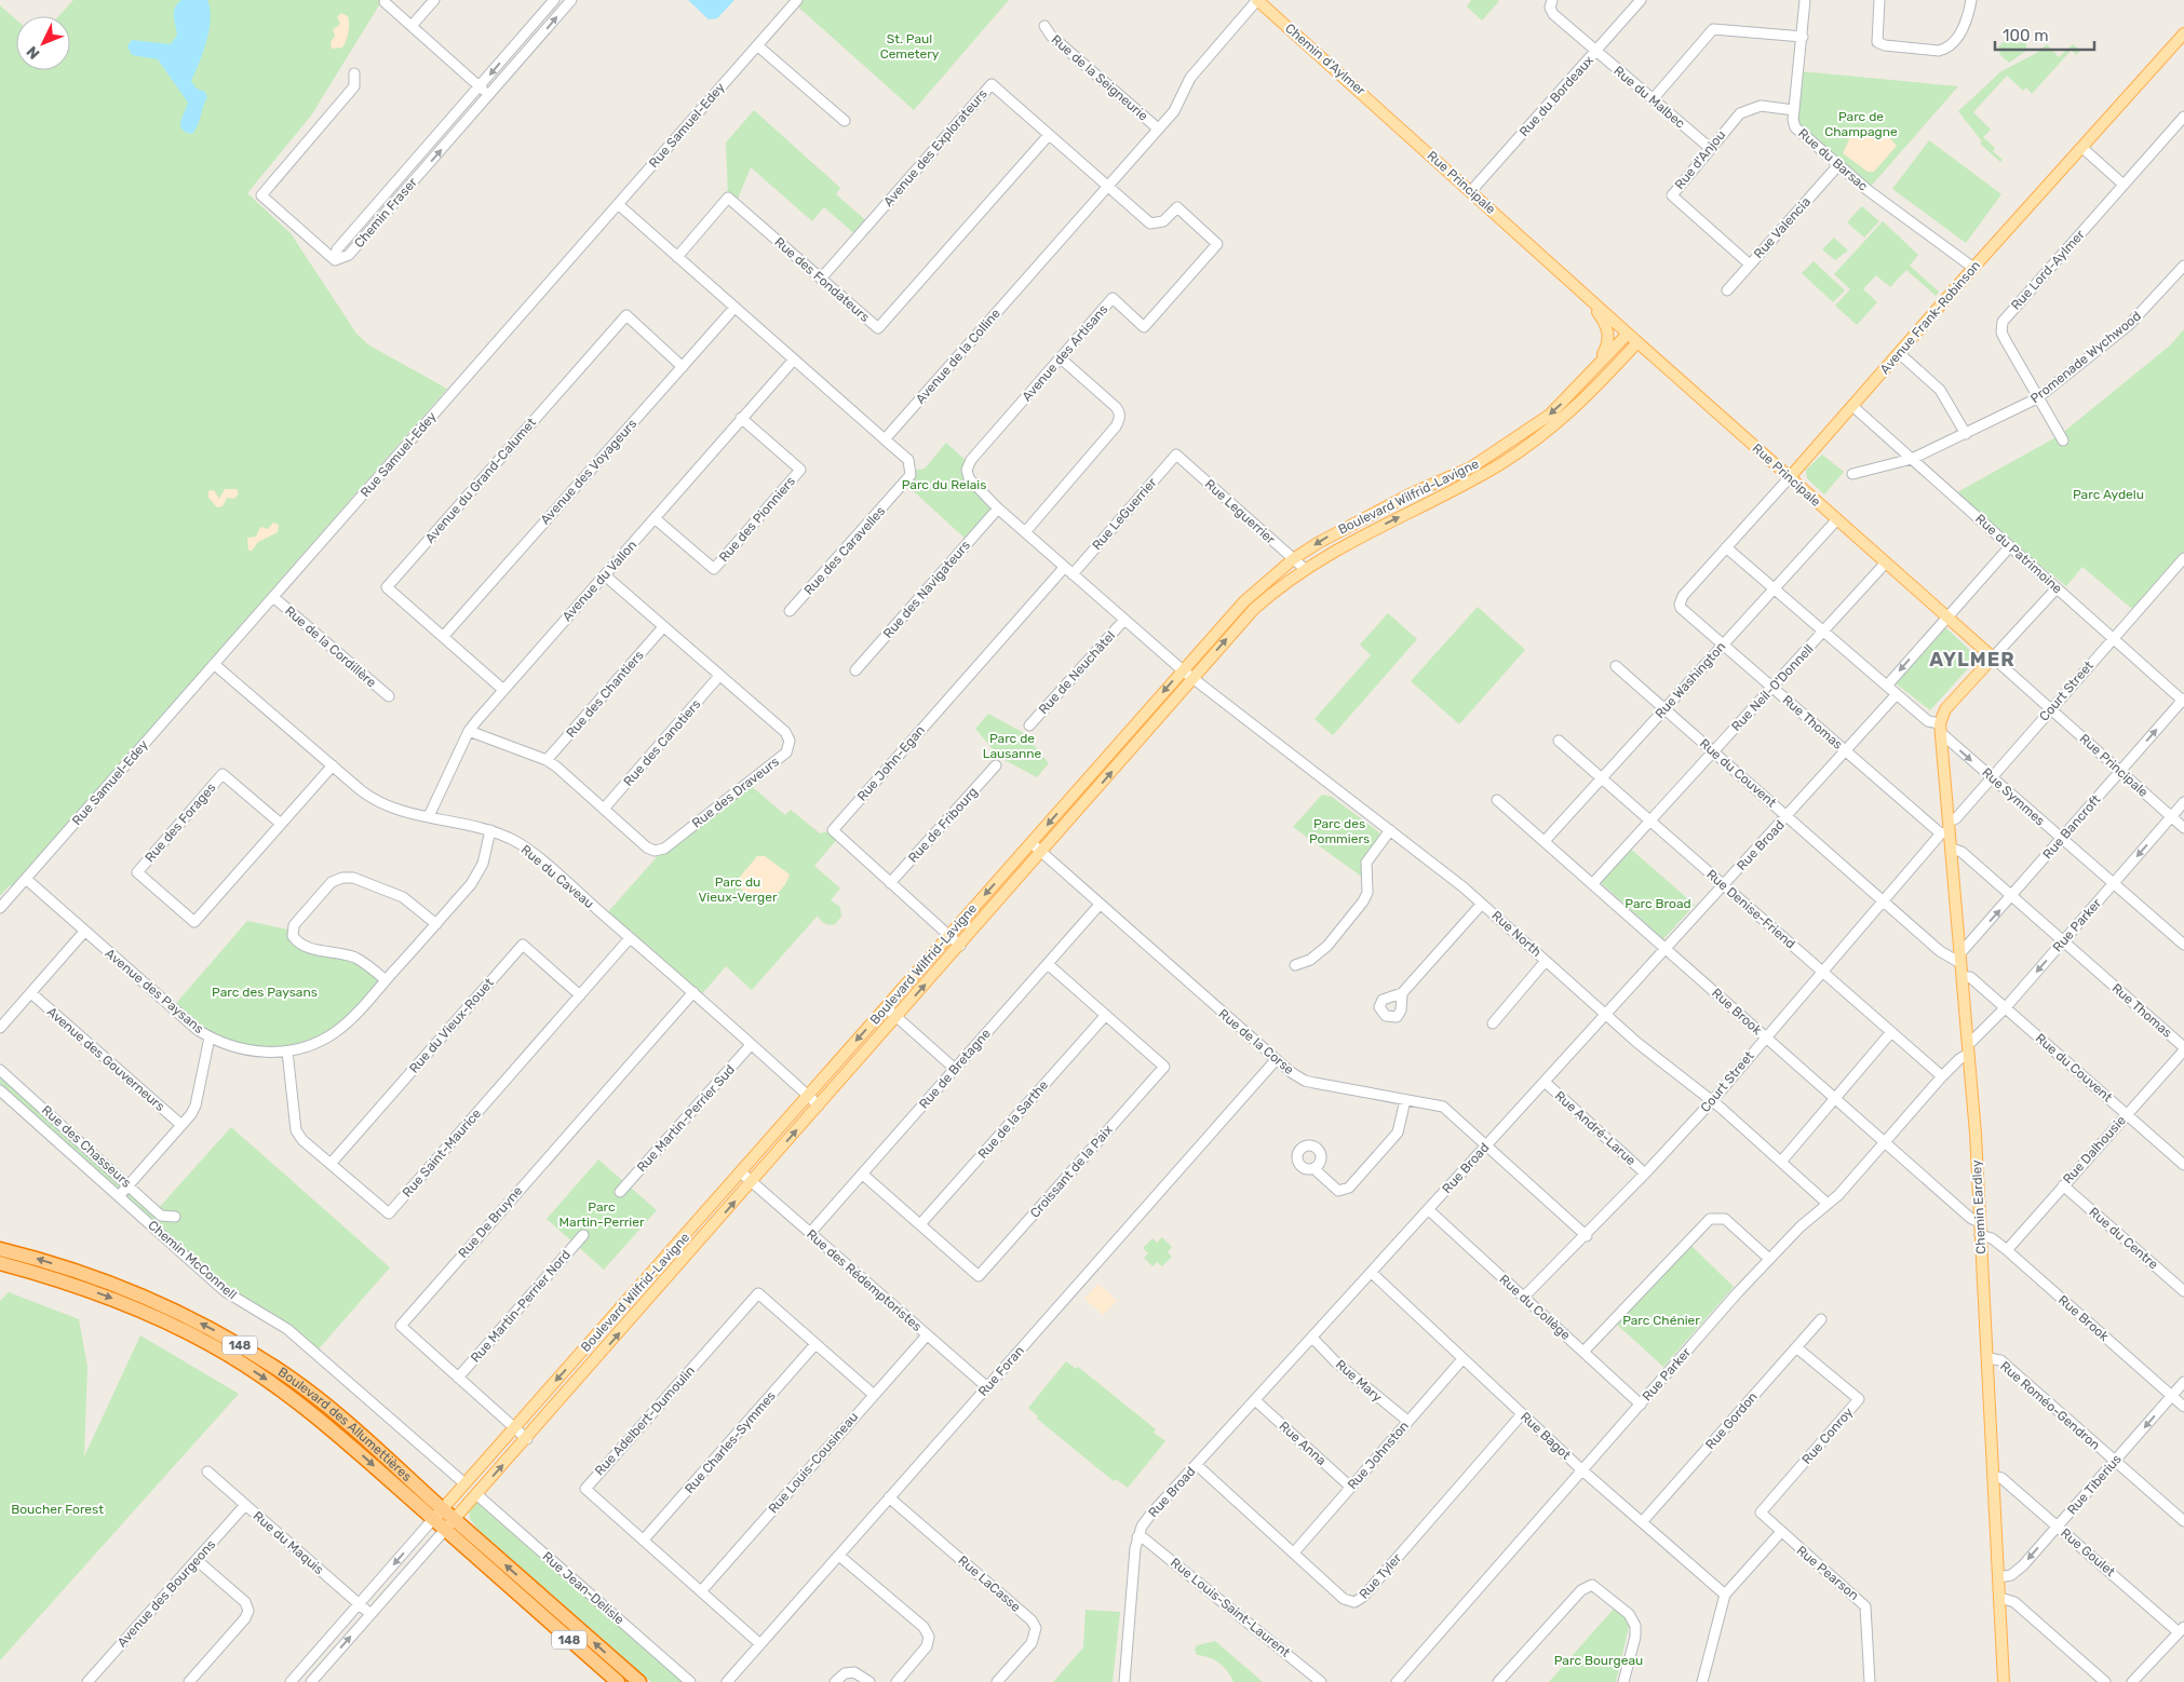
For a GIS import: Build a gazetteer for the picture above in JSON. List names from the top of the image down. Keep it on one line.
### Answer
{"streets":{"highway":["148","Boulevard des Allumettières"],"main road":["Chemin d'Aylmer","Rue Principale","Avenue Frank-Robinson","Boulevard Wilfrid-Lavigne","Chemin Eardley"],"street":["Rue de la Seigneurie","Rue du Bordeaux","Rue du Malbec","Rue Samuel-Edey","Avenue des Explorateurs","Rue d'Anjou","Rue du Barsac","Chemin Fraser","Rue Valencia","Rue Lord-Aylmer","Rue des Fondateurs","Avenue des Artisans","Avenue de la Colline","Promenade Wychwood","Avenue des Voyageurs","Avenue du Grand-Calumet","Rue Leguerrier","Rue LeGuerrier","Rue des Pionniers","Rue des Caravelles","Rue du Patrimoine","Avenue du Vallon","Rue des Navigateurs","Rue de la Cordillère","Rue de Neuchâtel","Rue Washington","Rue Neil-O'Donnell","Court Street","Rue des Chantiers","Rue Thomas","Rue des Canotiers","Rue John-Egan","Rue du Couvent","Rue des Draveurs","Rue Symmes","Rue des Forages","Rue de Fribourg","Rue Bancroft","Rue Broad","Rue du Caveau","Rue Denise-Friend","Rue Parker","Rue North","Avenue des Paysans","Rue Brook","Rue du Vieux-Rouet","Rue de la Corse","Avenue des Gouverneurs","Rue de Bretagne","Rue Martin-Perrier Sud","Rue de la Sarthe","Rue André-Larue","Rue des Chasseurs","Rue Dalhousie","Rue Saint-Maurice","Croissant de la Paix","Rue De Bruyne","Rue du Centre","Chemin McConnell","Rue des Rédemptoristes","Rue Martin-Perrier Nord","Rue du Collège","Rue Foran","Rue Mary","Rue Roméo-Gendron","Rue Adelbert-Dumoulin","Rue Gordon","Rue Bagot","Rue Conroy","Rue Charles-Symmes","Rue Anna","Rue Johnston","Rue Louis-Cousineau","Rue Tiberius","Rue du Maquis","Rue Goulet","Rue Pearson","Rue Tyler","Rue LaCasse","Rue Jean-Delisle","Avenue des Bourgeons","Rue Louis-Saint-Laurent"]},"crossings":[["Chemin d'Aylmer","Rue Principale"],["Chemin d'Aylmer","Avenue de la Colline"],["Rue de la Seigneurie","Avenue de la Colline"],["Rue du Bordeaux","Rue du Malbec"],["Rue du Bordeaux","Rue Principale"],["Rue du Malbec","Rue d'Anjou"],["Rue Samuel-Edey","Rue de la Cordillère"],["Rue Samuel-Edey","Rue du Caveau"],["Rue Samuel-Edey","Avenue des Paysans"],["Avenue des Explorateurs","Rue des Fondateurs"],["Avenue des Explorateurs","Avenue des Artisans"],["Avenue des Explorateurs","Avenue de la Colline"],["Rue d'Anjou","Rue du Barsac"],["Rue d'Anjou","Rue Valencia"],["Rue du Barsac","Rue Valencia"],["Rue du Barsac","Avenue Frank-Robinson"],["Rue Principale","Avenue Frank-Robinson"],["Rue Principale","Boulevard Wilfrid-Lavigne"],["Rue Principale","Rue Washington"],["Rue Principale","Rue Neil-O'Donnell"],["Rue Principale","Court Street"],["Rue Principale","Rue Bancroft"],["Rue Principale","Rue Parker"],["Rue Lord-Aylmer","Promenade Wychwood"],["Avenue Frank-Robinson","Rue du Patrimoine"],["Avenue Frank-Robinson","Rue Thomas"],["Avenue Frank-Robinson","Rue Symmes"],["Avenue des Artisans","Avenue de la Colline"],["Avenue des Artisans","Rue des Navigateurs"],["Avenue de la Colline","Rue des Caravelles"],["Promenade Wychwood","Rue du Patrimoine"],["Avenue des Voyageurs","Avenue du Grand-Calumet"],["Avenue du Grand-Calumet","Avenue du Vallon"],["Boulevard Wilfrid-Lavigne","Rue Leguerrier"],["Boulevard Wilfrid-Lavigne","Rue John-Egan"],["Boulevard Wilfrid-Lavigne","Rue du Caveau"],["Boulevard Wilfrid-Lavigne","Rue North"],["Boulevard Wilfrid-Lavigne","Rue de la Corse"],["Boulevard Wilfrid-Lavigne","Rue De Bruyne"],["Boulevard Wilfrid-Lavigne","Chemin McConnell"],["Boulevard Wilfrid-Lavigne","Rue des Rédemptoristes"],["Boulevard Wilfrid-Lavigne","Boulevard des Allumettières"],["Boulevard Wilfrid-Lavigne","Rue du Maquis"],["Boulevard Wilfrid-Lavigne","Rue Jean-Delisle"],["Rue Leguerrier","Rue LeGuerrier"],["Rue LeGuerrier","Rue John-Egan"],["Rue des Pionniers","Avenue du Vallon"],["Rue du Patrimoine","Court Street"],["Rue du Patrimoine","Rue Bancroft"],["Avenue du Vallon","Rue des Draveurs"],["Avenue du Vallon","Rue du Caveau"],["Rue Washington","Rue Thomas"],["Rue Washington","Rue du Couvent"],["Rue Washington","Rue Symmes"],["Rue Washington","Rue Denise-Friend"],["Rue Washington","Rue Brook"],["Rue Neil-O'Donnell","Rue Thomas"],["Rue Neil-O'Donnell","Rue du Couvent"],["Rue Neil-O'Donnell","Rue Symmes"],["Rue Neil-O'Donnell","Rue Denise-Friend"],["Rue Neil-O'Donnell","Rue Brook"],["Court Street","Rue Thomas"],["Court Street","Rue du Couvent"],["Court Street","Rue Symmes"],["Court Street","Rue Denise-Friend"],["Court Street","Rue North"],["Court Street","Rue Brook"],["Court Street","Rue de la Corse"],["Court Street","Rue André-Larue"],["Court Street","Chemin Eardley"],["Court Street","Rue du Collège"],["Rue des Chantiers","Rue des Draveurs"],["Rue Thomas","Rue Bancroft"],["Rue Thomas","Rue Broad"],["Rue Thomas","Rue Parker"],["Rue Thomas","Rue Dalhousie"],["Rue Thomas","Chemin Eardley"],["Rue des Canotiers","Rue des Draveurs"],["Rue John-Egan","Rue de Fribourg"],["Rue du Couvent","Rue Bancroft"],["Rue du Couvent","Rue Broad"],["Rue du Couvent","Rue Parker"],["Rue du Couvent","Rue Dalhousie"],["Rue du Couvent","Chemin Eardley"],["Rue Symmes","Rue Bancroft"],["Rue Symmes","Rue Broad"],["Rue Symmes","Rue Parker"],["Rue Symmes","Chemin Eardley"],["Rue des Forages","Rue du Caveau"],["Rue Bancroft","Chemin Eardley"],["Rue Broad","Rue Denise-Friend"],["Rue Broad","Rue North"],["Rue Broad","Rue Brook"],["Rue Broad","Rue de la Corse"],["Rue Broad","Rue André-Larue"],["Rue Broad","Rue du Collège"],["Rue Broad","Rue Mary"],["Rue Broad","Rue Bagot"],["Rue Broad","Rue Anna"],["Rue Broad","Rue Tyler"],["Rue Broad","Rue Louis-Saint-Laurent"],["Rue du Caveau","Avenue des Paysans"],["Rue du Caveau","Rue Martin-Perrier Sud"],["Rue du Caveau","Rue Saint-Maurice"],["Rue du Caveau","Rue De Bruyne"],["Rue Denise-Friend","Rue Parker"],["Rue Parker","Rue North"],["Rue Parker","Rue Brook"],["Rue Parker","Chemin Eardley"],["Rue Parker","Rue du Collège"],["Rue Parker","Rue Bagot"],["Avenue des Paysans","Rue Saint-Maurice"],["Rue Brook","Rue Dalhousie"],["Rue Brook","Chemin Eardley"],["Rue Brook","Rue Tiberius"],["Rue du Vieux-Rouet","Rue Saint-Maurice"],["Rue de la Corse","Rue de Bretagne"],["Rue de la Corse","Rue Foran"],["Rue de Bretagne","Croissant de la Paix"],["Rue de Bretagne","Rue des Rédemptoristes"],["Rue de la Sarthe","Croissant de la Paix"],["Rue Dalhousie","Rue du Centre"],["Chemin Eardley","Rue Roméo-Gendron"],["Chemin Eardley","Rue Tiberius"],["Chemin Eardley","Rue Goulet"],["Rue De Bruyne","Rue Martin-Perrier Nord"],["Rue des Rédemptoristes","Rue Foran"],["Rue des Rédemptoristes","Rue Louis-Cousineau"],["Rue Foran","Rue Adelbert-Dumoulin"],["Rue Foran","Rue LaCasse"],["Rue Mary","Rue Johnston"],["Rue Roméo-Gendron","Rue Tiberius"],["Rue Adelbert-Dumoulin","Rue Charles-Symmes"],["Rue Adelbert-Dumoulin","Rue Louis-Cousineau"],["Rue Gordon","Rue Bagot"],["Rue Gordon","Rue Conroy"],["Rue Bagot","Rue Johnston"],["Rue Bagot","Rue Tyler"],["Rue Conroy","Rue Pearson"],["Rue Anna","Rue Johnston"],["Rue Johnston","Rue Tyler"],["Rue Tiberius","Rue Goulet"],["Rue du Maquis","Avenue des Bourgeons"]],"one_way":["Rue Bancroft","Rue Tiberius"],"districts":["AYLMER"],"parks":["St. Paul Cemetery","Parc de Champagne","Parc du Relais","Parc Aydelu","Parc de Lausanne","Parc des Pommiers","Parc du Vieux-Verger","Parc Broad","Parc des Paysans","Parc Martin-Perrier","Parc Chénier","Boucher Forest","Parc Bourgeau"],"scale_bar":"100 m","north":"bottom left"}
